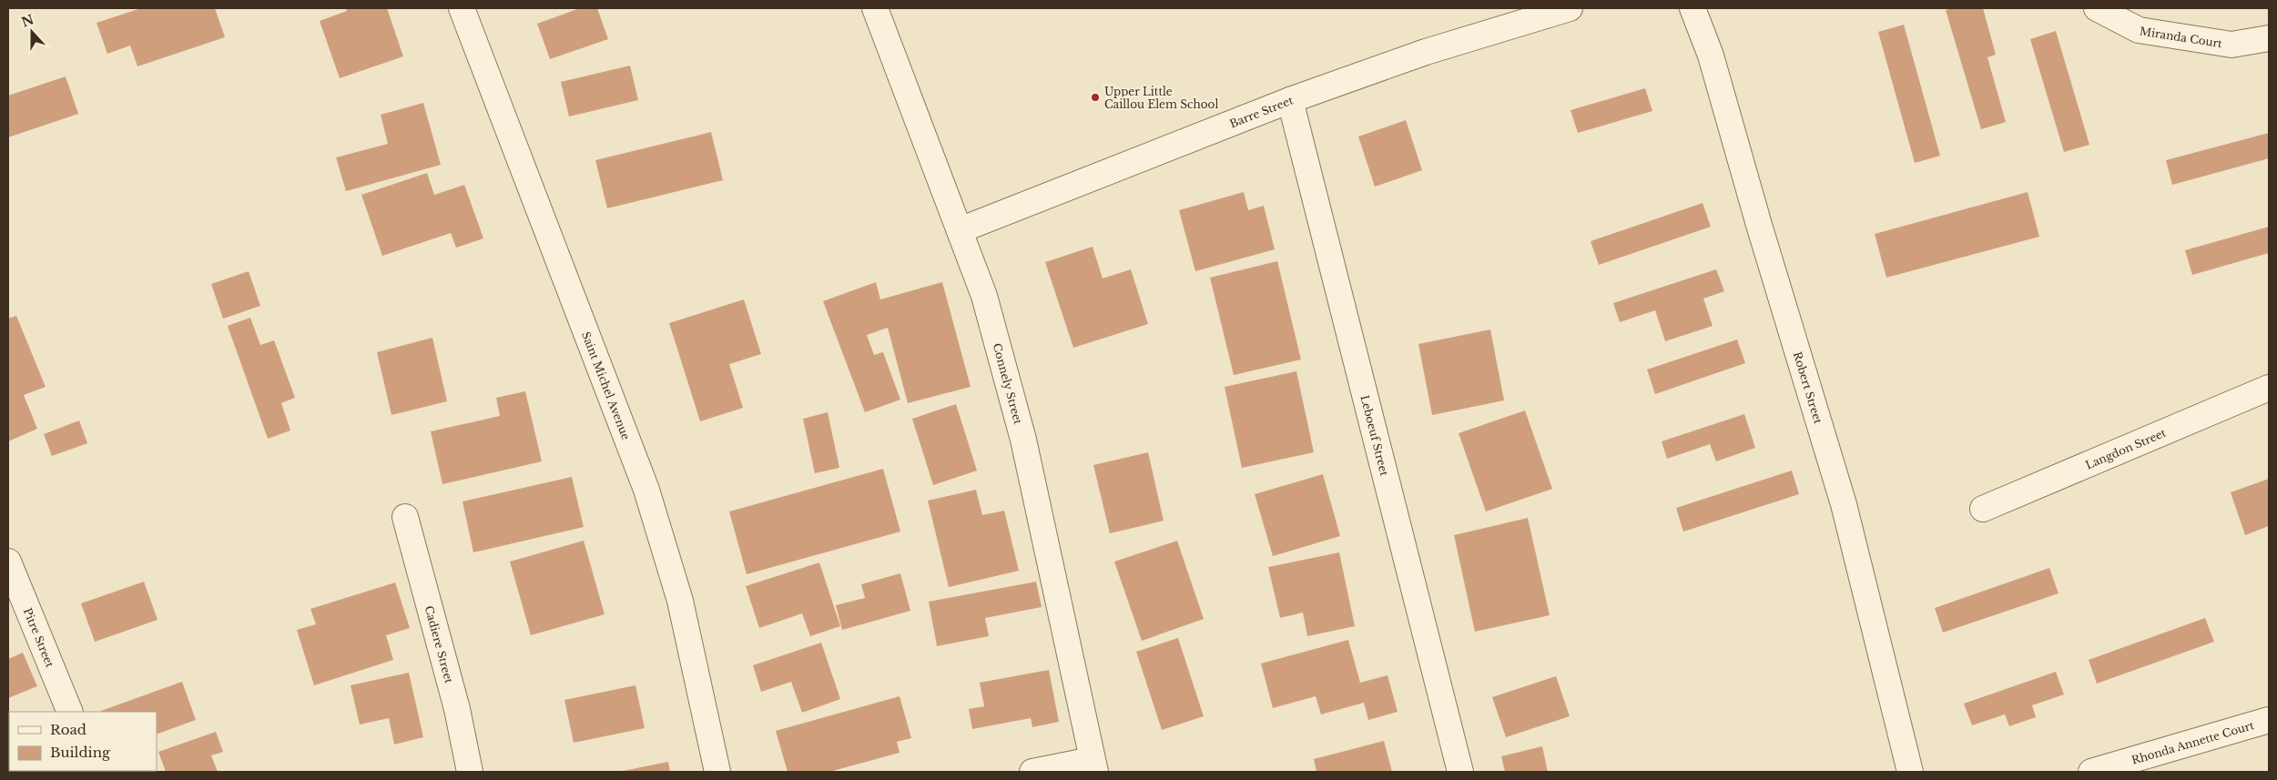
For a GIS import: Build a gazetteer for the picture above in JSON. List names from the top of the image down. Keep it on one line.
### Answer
{"streets":{"street":["Miranda Court","Barre Street","Connely Street","Saint Michel Avenue","Robert Street","Leboeuf Street","Langdon Street","Pitre Street","Cadiere Street","Rhonda Annette Court"]},"crossings":[["Barre Street","Connely Street"],["Barre Street","Leboeuf Street"]],"places":["Upper Little Caillou Elem School"],"legend":["Road","Building"],"north":"top"}
